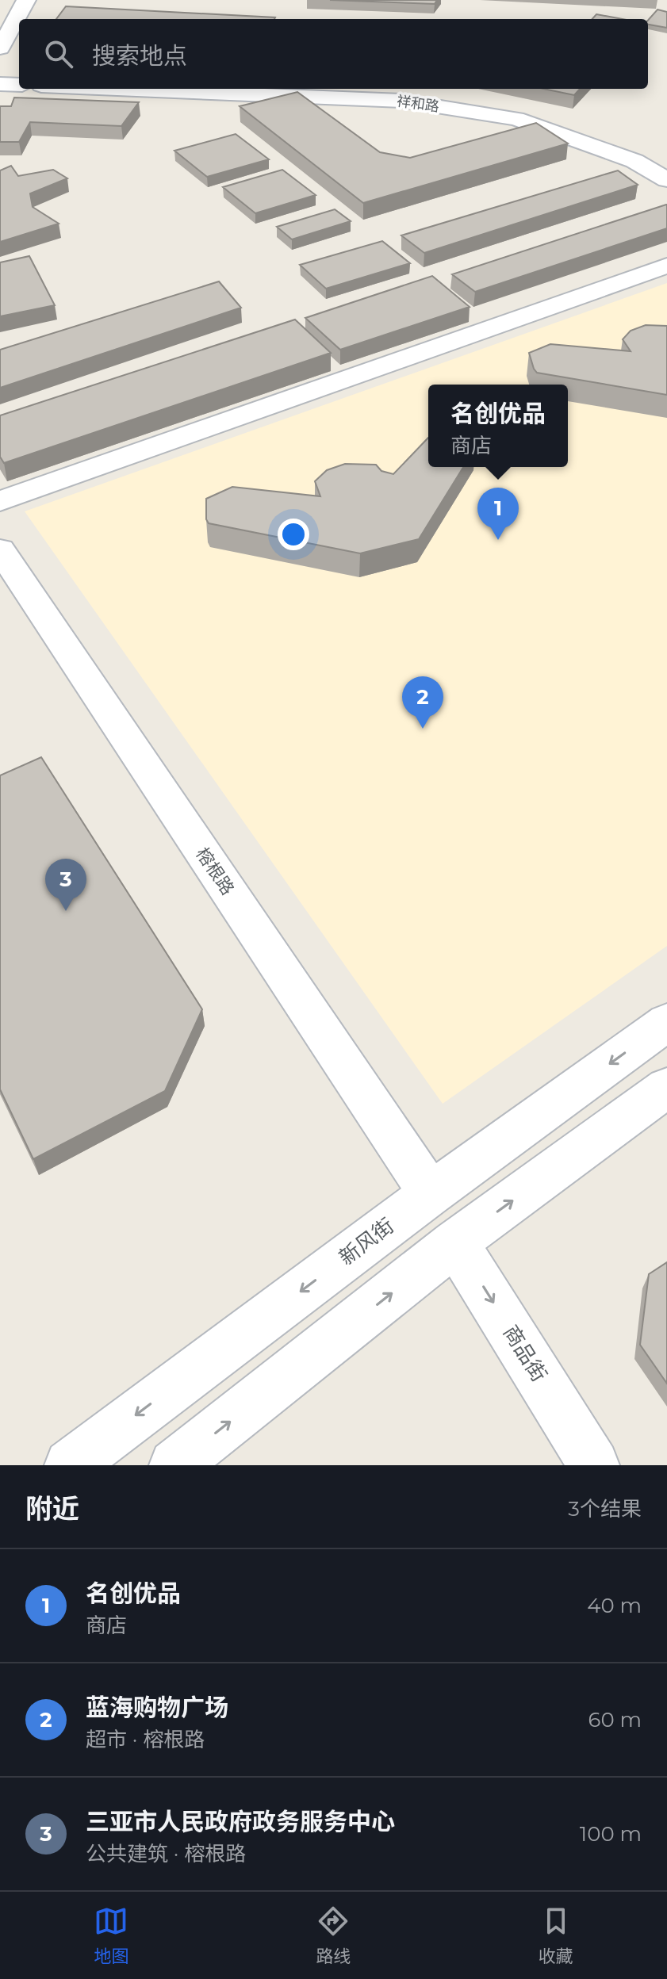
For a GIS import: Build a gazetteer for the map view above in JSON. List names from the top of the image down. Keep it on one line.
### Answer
{"streets":{"street":["祥和路","榕根路","新风街","商品街"]},"crossings":[["榕根路","新风街"]],"one_way":["商品街"],"page":{"search":"搜索地点","popup":["名创优品","商店"],"pins":["1","2","3"],"heading":["附近","3个结果"],"list":[{"mark":"1","name":"名创优品","note":"商店","value":"40 m"},{"mark":"2","name":"蓝海购物广场","note":"超市 · 榕根路","value":"60 m"},{"mark":"3","name":"三亚市人民政府政务服务中心","note":"公共建筑 · 榕根路","value":"100 m"}],"nav":["地图","路线","收藏"]}}
